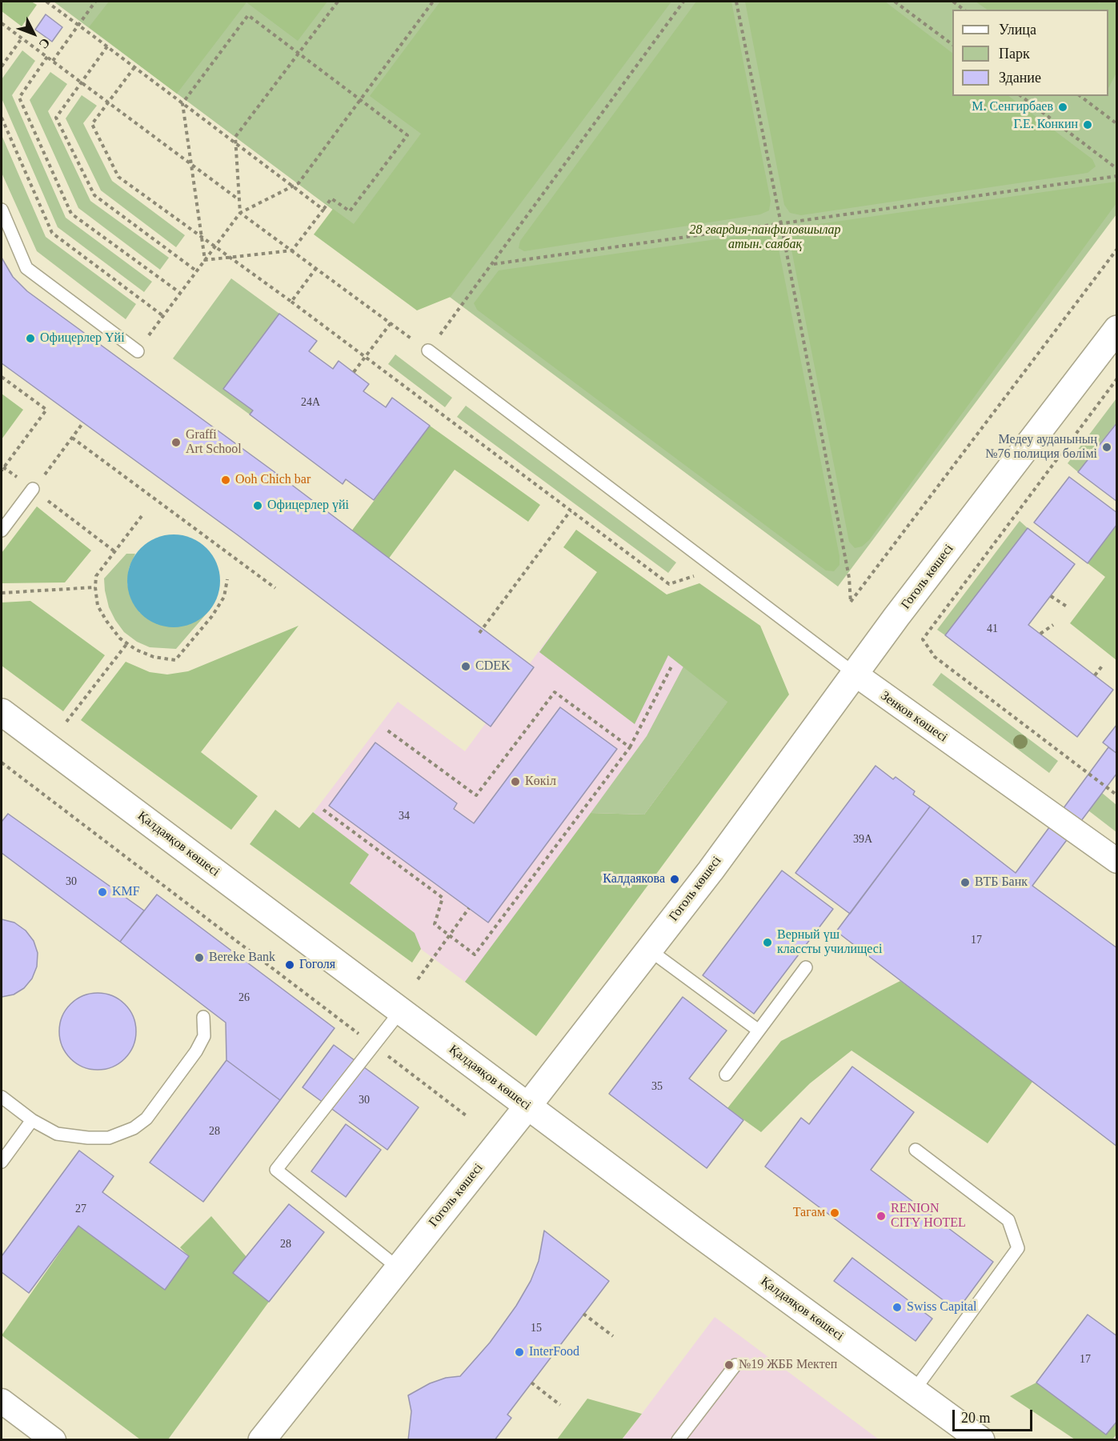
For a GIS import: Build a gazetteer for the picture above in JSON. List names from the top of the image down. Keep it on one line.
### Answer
{"streets":{"street":["Гоголь көшесі","Зенков көшесі","Қалдаяқов көшесі"]},"crossings":[["Гоголь көшесі","Зенков көшесі"],["Гоголь көшесі","Қалдаяқов көшесі"]],"parks":["28 гвардия-панфиловшылар атын. саябақ"],"places":["М. Сенгирбаев","Г.E. Конкин","Офицерлер Үйі","Graffi Art School","Медеу ауданының №76 полиция бөлімі","Ooh Chich bar","Офицерлер үйі","CDEK","Көкіл","Калдаякова","ВТБ Банк","KMF","Верный үш классты училищесі","Bereke Bank","Гоголя","Тагам","RENION CITY HOTEL","Swiss Capital","InterFood","№19 ЖББ Мектеп"],"house_numbers":["24А","41","34","39А","30","17","26","35","30","28","27","28","15","17"],"legend":["Улица","Парк","Здание"],"scale_bar":"20 m","north":"bottom right"}
